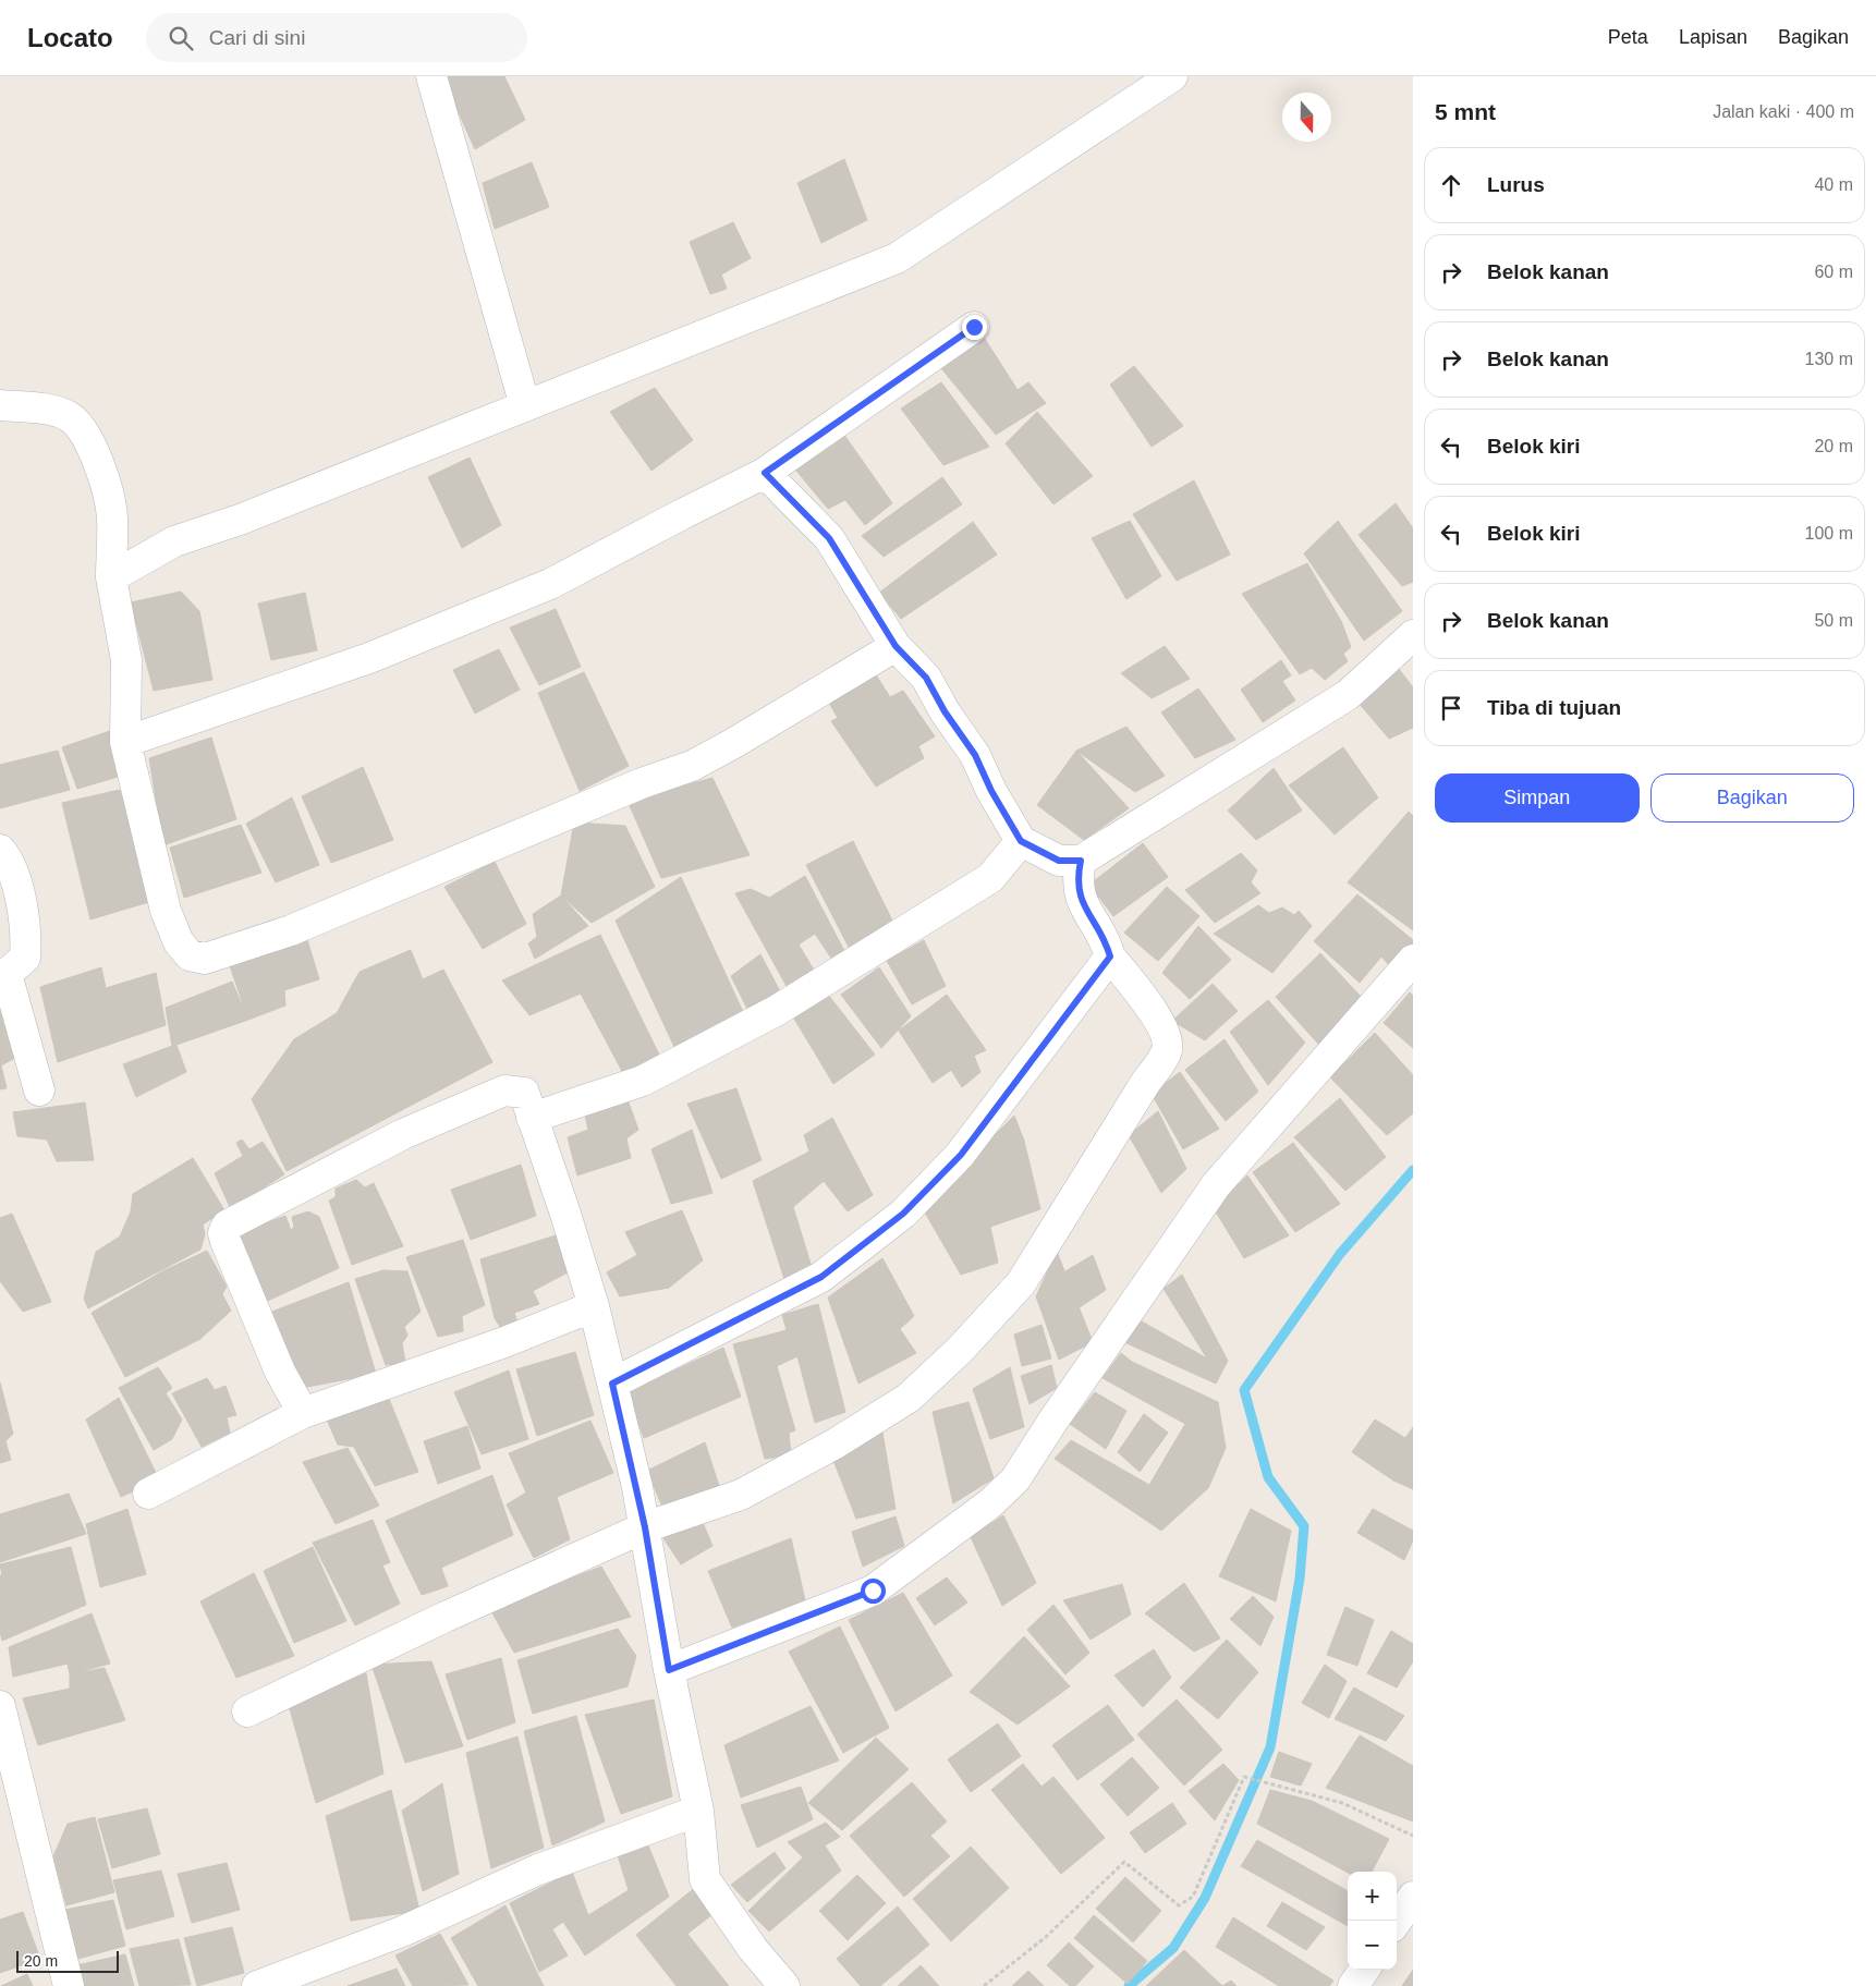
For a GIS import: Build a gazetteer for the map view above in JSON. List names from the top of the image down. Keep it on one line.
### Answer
{"scale_bar":"20 m","north":"bottom","page":{"header":"Locato","search":"Cari di sini","nav":["Peta","Lapisan","Bagikan"],"heading":["5 mnt","Jalan kaki · 400 m"],"list":[["Lurus","40 m"],["Belok kanan","60 m"],["Belok kanan","130 m"],["Belok kiri","20 m"],["Belok kiri","100 m"],["Belok kanan","50 m"],"Tiba di tujuan"],"buttons":["Simpan","Bagikan"],"map_buttons":["+","−"],"scale":"20 m"}}
